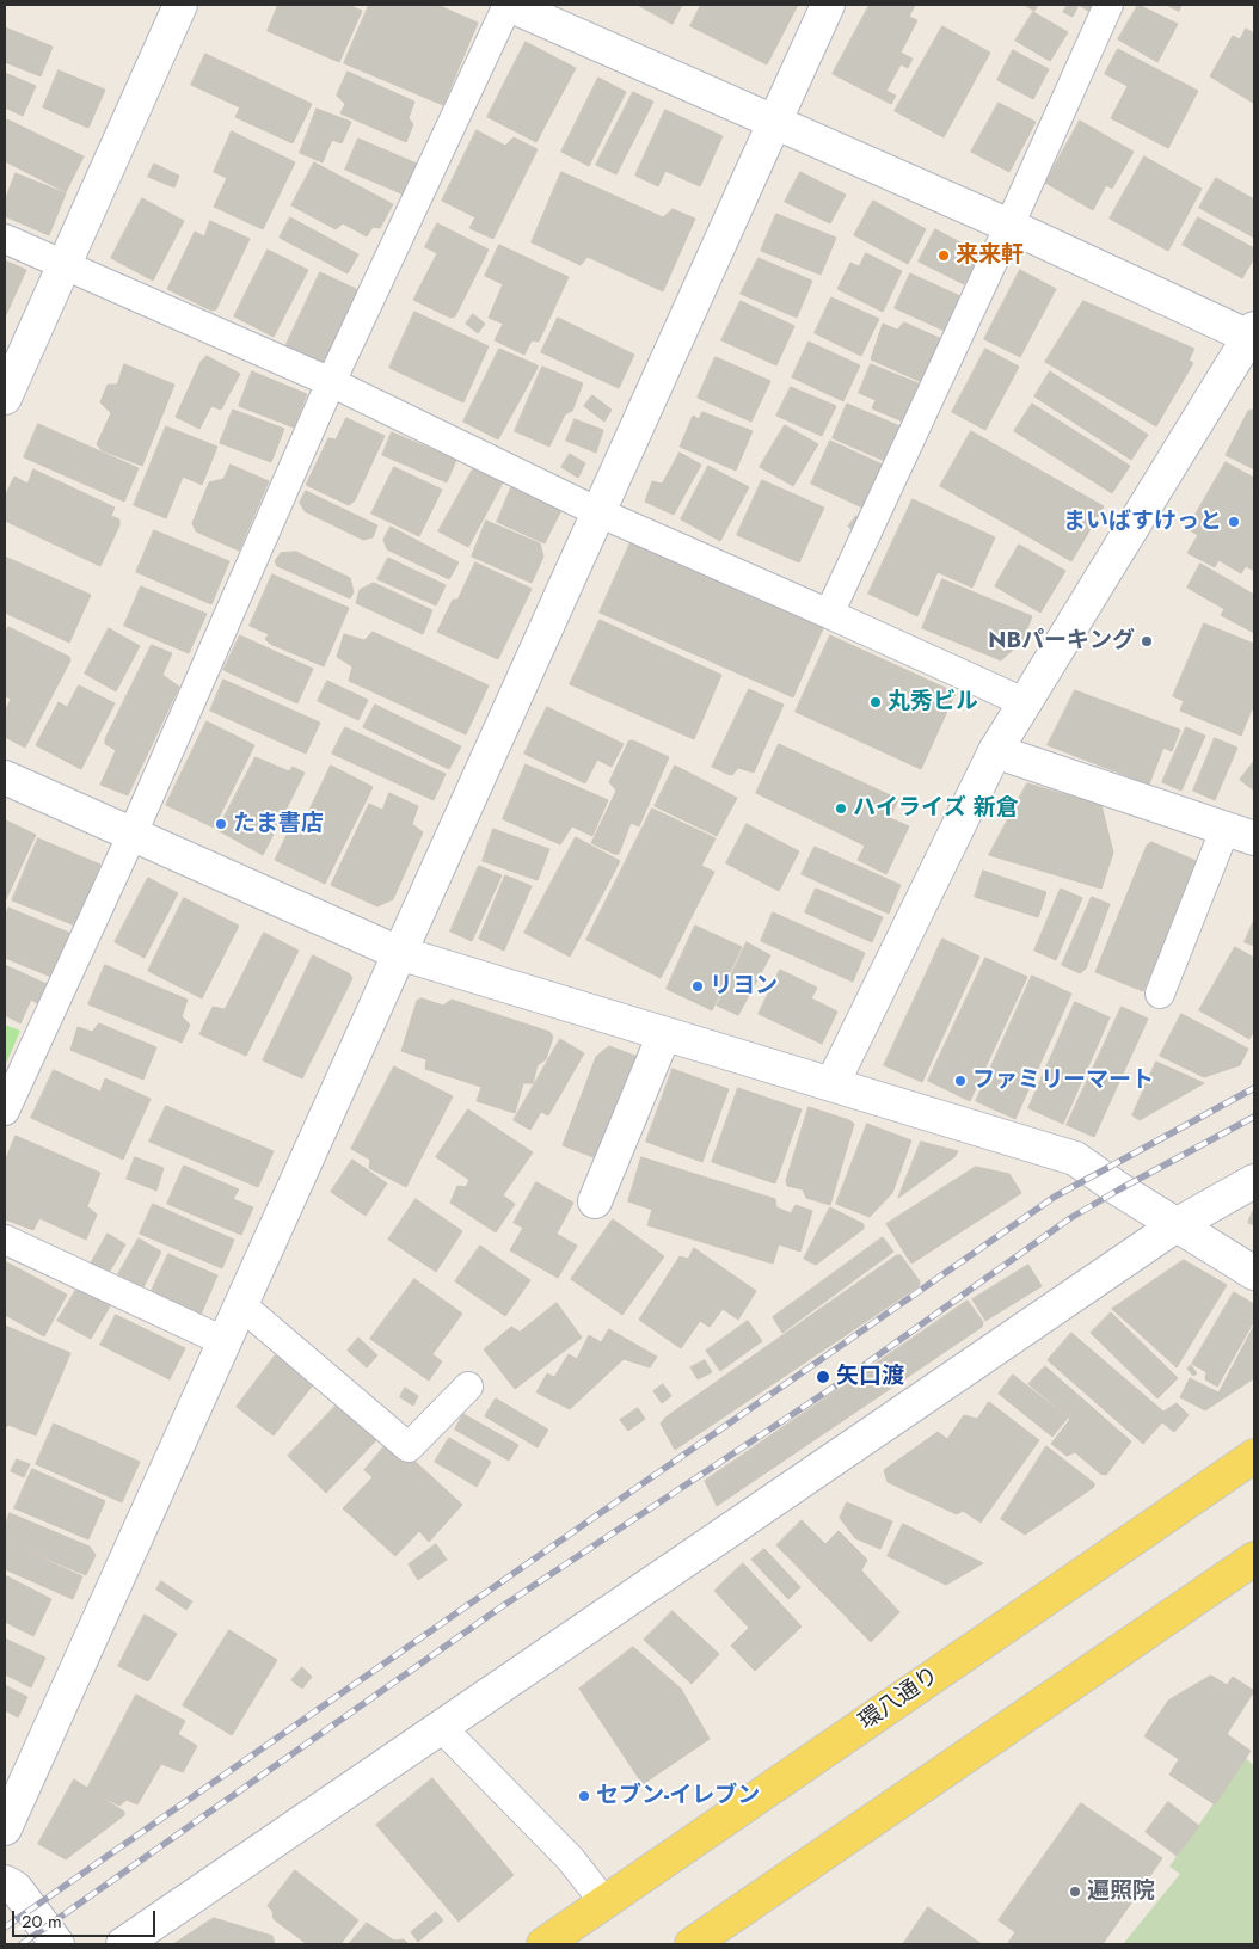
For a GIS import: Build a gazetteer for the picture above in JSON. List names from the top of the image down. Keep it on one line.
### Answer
{"streets":{"main road":["環八通り"]},"places":["来来軒","まいばすけっと","NBパーキング","丸秀ビル","ハイライズ 新倉","たま書店","リヨン","ファミリーマート","矢口渡","セブン-イレブン","遍照院"],"scale_bar":"20 m"}
